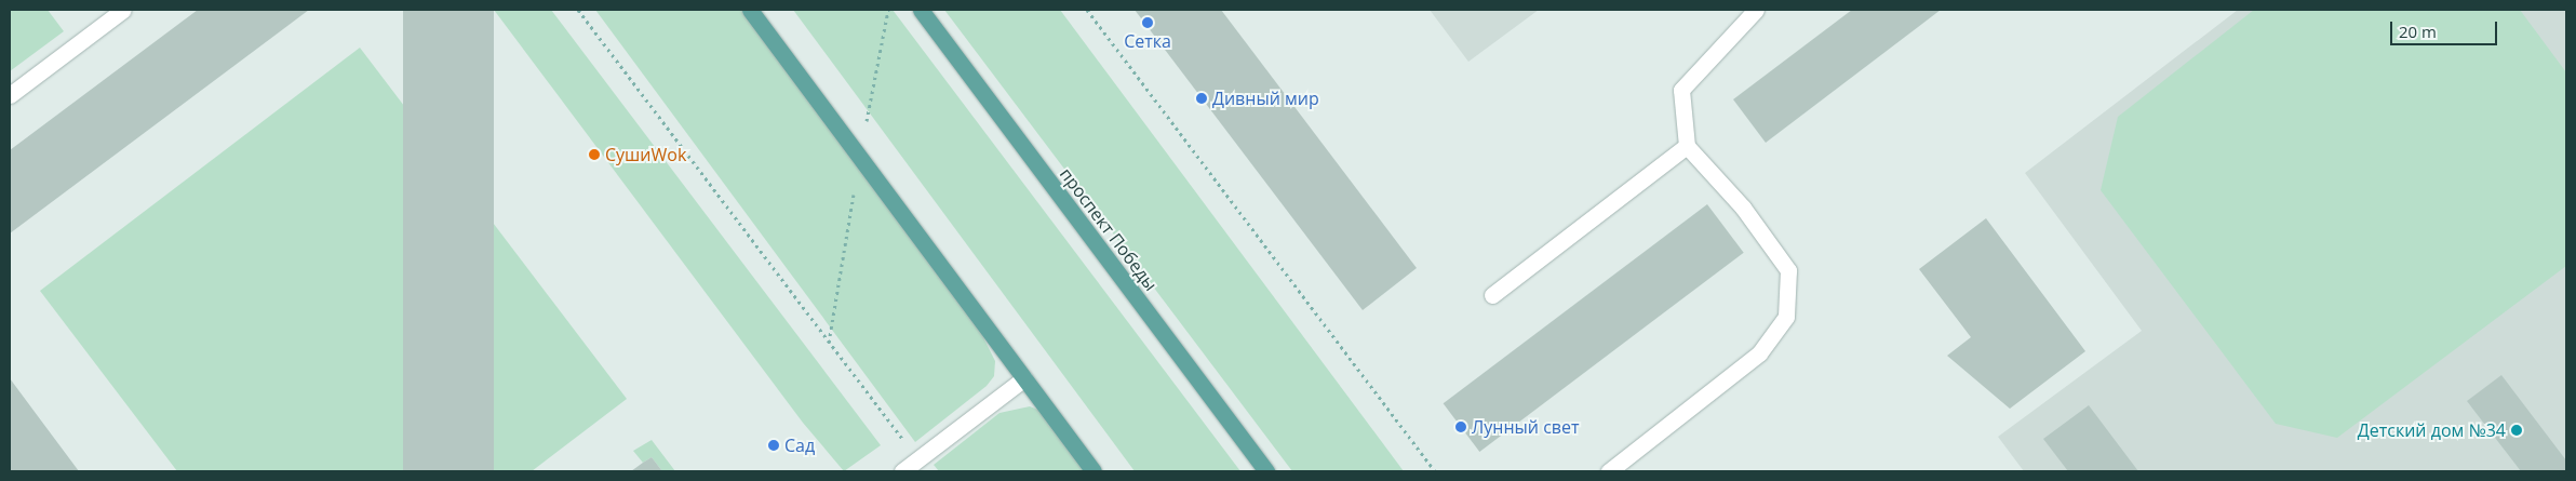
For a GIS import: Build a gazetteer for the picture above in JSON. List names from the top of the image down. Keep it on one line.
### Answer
{"streets":{"main road":["проспект Победы"]},"places":["Сетка","Дивный мир","СушиWok","Лунный свет","Детский дом №34","Сад"],"scale_bar":"20 m"}
